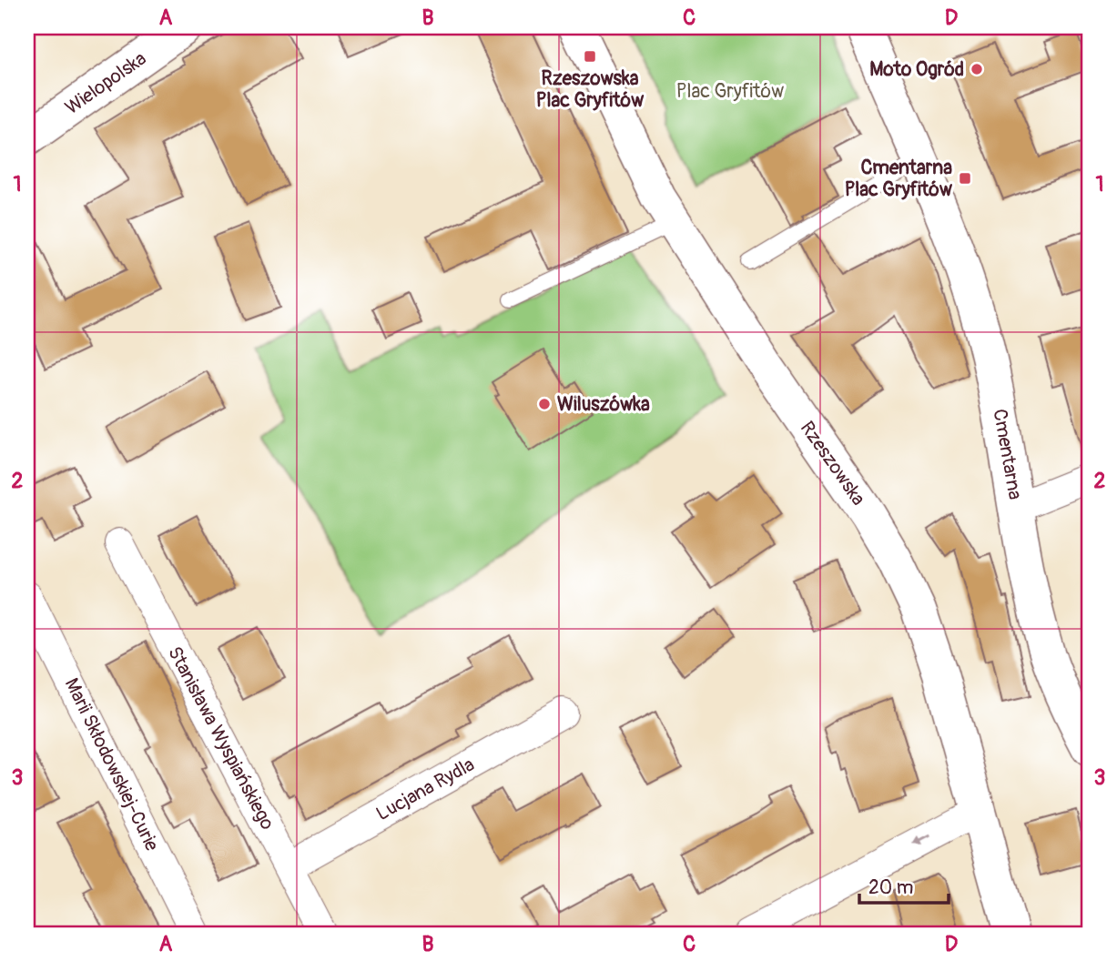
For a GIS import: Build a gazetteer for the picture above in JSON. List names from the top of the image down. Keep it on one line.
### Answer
{"streets":{"street":["Wielopolska","Cmentarna","Rzeszowska","Stanisława Wyspiańskiego","Marii Skłodowskiej-Curie","Lucjana Rydla"]},"crossings":[["Stanisława Wyspiańskiego","Lucjana Rydla"]],"parks":["Plac Gryfitów"],"places":{"transit":["Rzeszowska Plac Gryfitów","Cmentarna Plac Gryfitów"],"other":["Moto Ogród","Wiluszówka"]},"scale_bar":"20 m","grid":{"columns":["A","B","C","D"],"rows":["1","2","3"]}}
